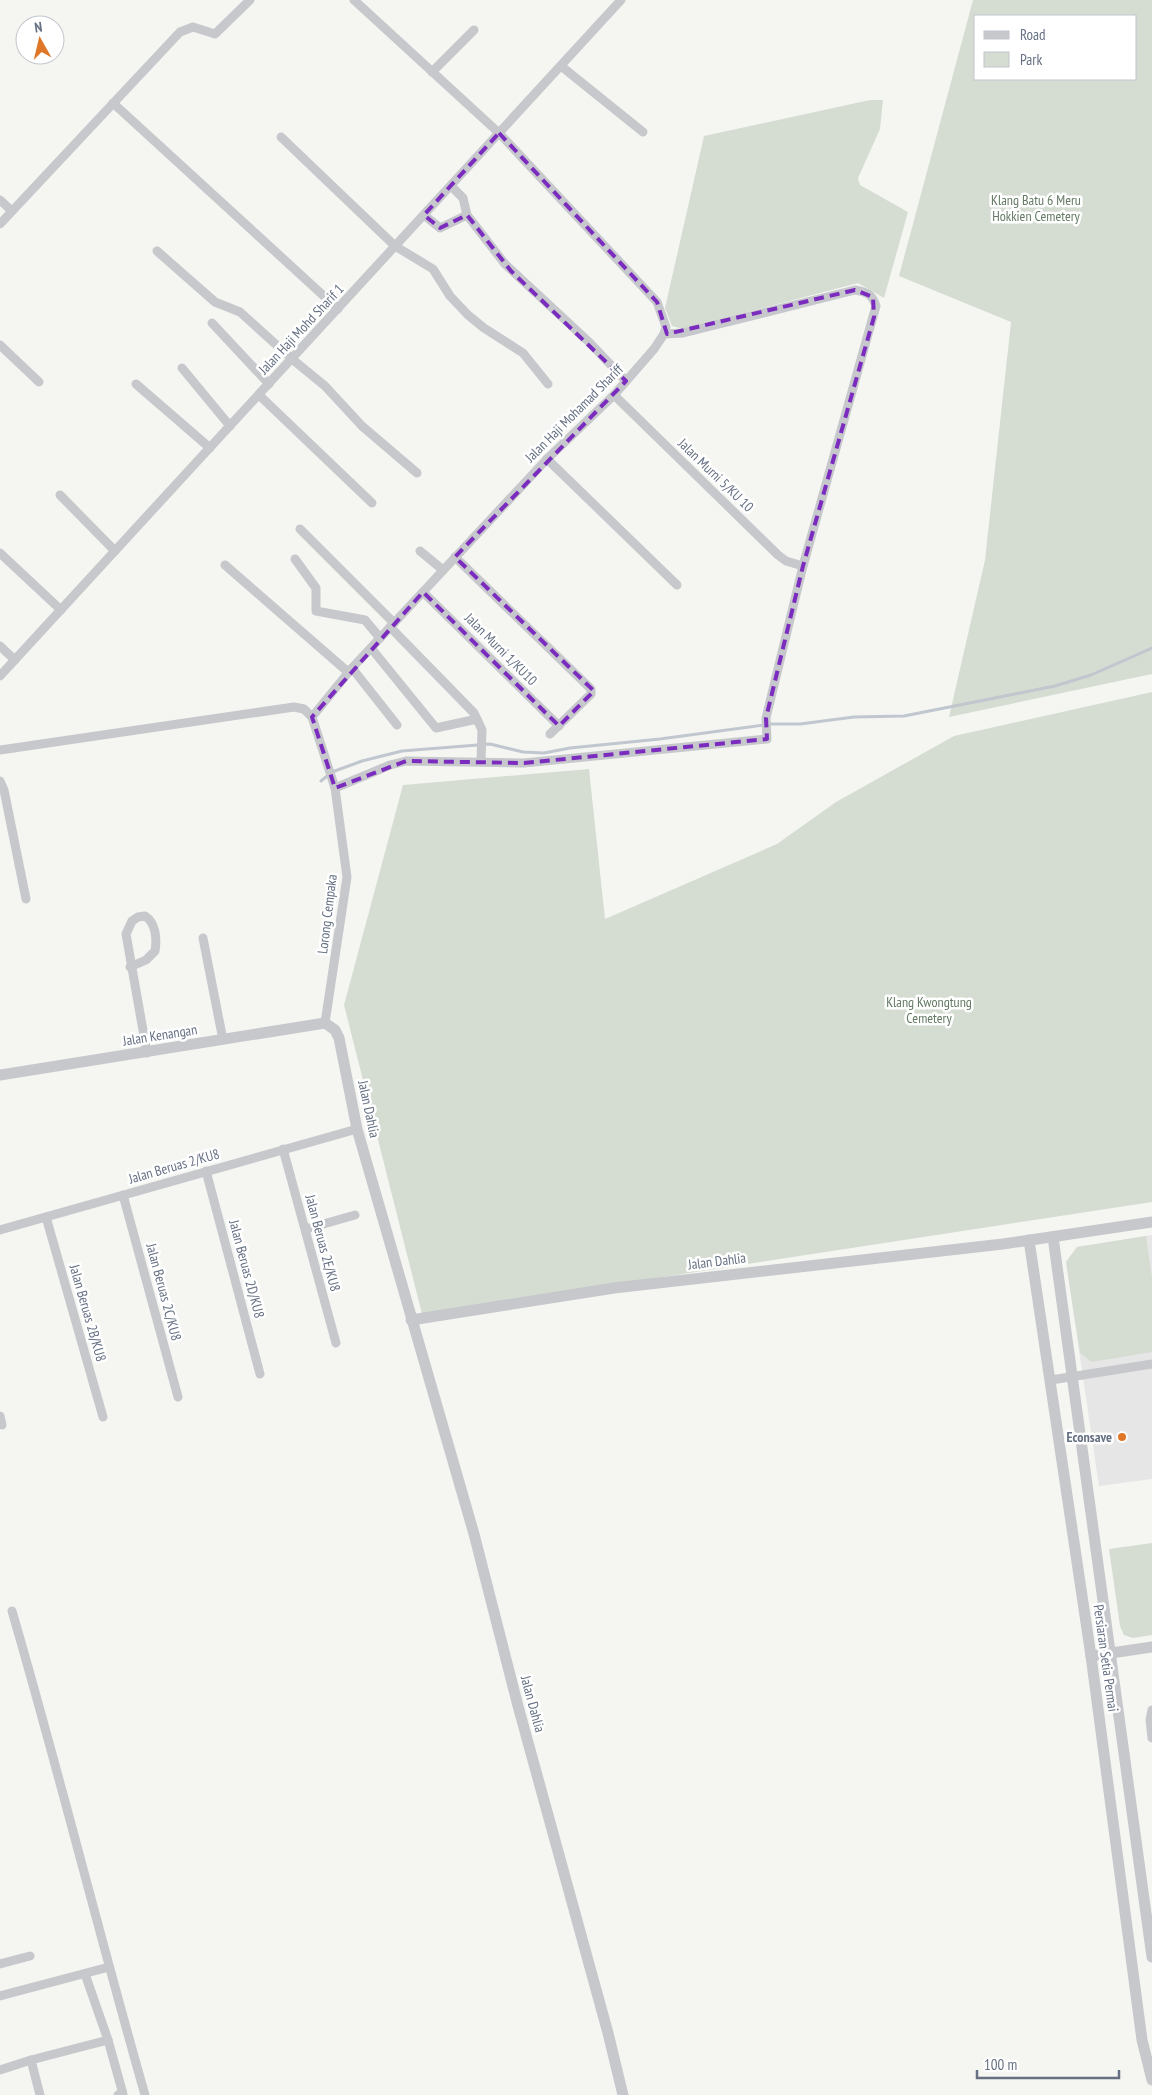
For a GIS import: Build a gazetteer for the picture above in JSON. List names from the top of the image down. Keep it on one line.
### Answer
{"streets":{"street":["Jalan Haji Mohd Sharif 1","Jalan Haji Mohamad Shariff","Jalan Murni 5/KU 10","Jalan Murni 1/KU10","Lorong Cempaka","Jalan Kenangan","Jalan Dahlia","Jalan Beruas 2/KU8","Jalan Beruas 2E/KU8","Jalan Beruas 2D/KU8","Jalan Beruas 2C/KU8","Jalan Beruas 2B/KU8","Persiaran Setia Permai"]},"crossings":[["Jalan Haji Mohamad Shariff","Jalan Murni 5/KU 10"],["Jalan Haji Mohamad Shariff","Jalan Murni 1/KU10"],["Jalan Haji Mohamad Shariff","Lorong Cempaka"],["Lorong Cempaka","Jalan Kenangan"],["Lorong Cempaka","Jalan Dahlia"],["Jalan Kenangan","Jalan Dahlia"],["Jalan Dahlia","Jalan Beruas 2/KU8"],["Jalan Dahlia","Persiaran Setia Permai"],["Jalan Beruas 2/KU8","Jalan Beruas 2E/KU8"],["Jalan Beruas 2/KU8","Jalan Beruas 2D/KU8"],["Jalan Beruas 2/KU8","Jalan Beruas 2C/KU8"],["Jalan Beruas 2/KU8","Jalan Beruas 2B/KU8"]],"parks":["Klang Batu 6 Meru Hokkien Cemetery","Klang Kwongtung Cemetery"],"places":["Econsave"],"legend":["Road","Park"],"scale_bar":"100 m","north":"top"}
